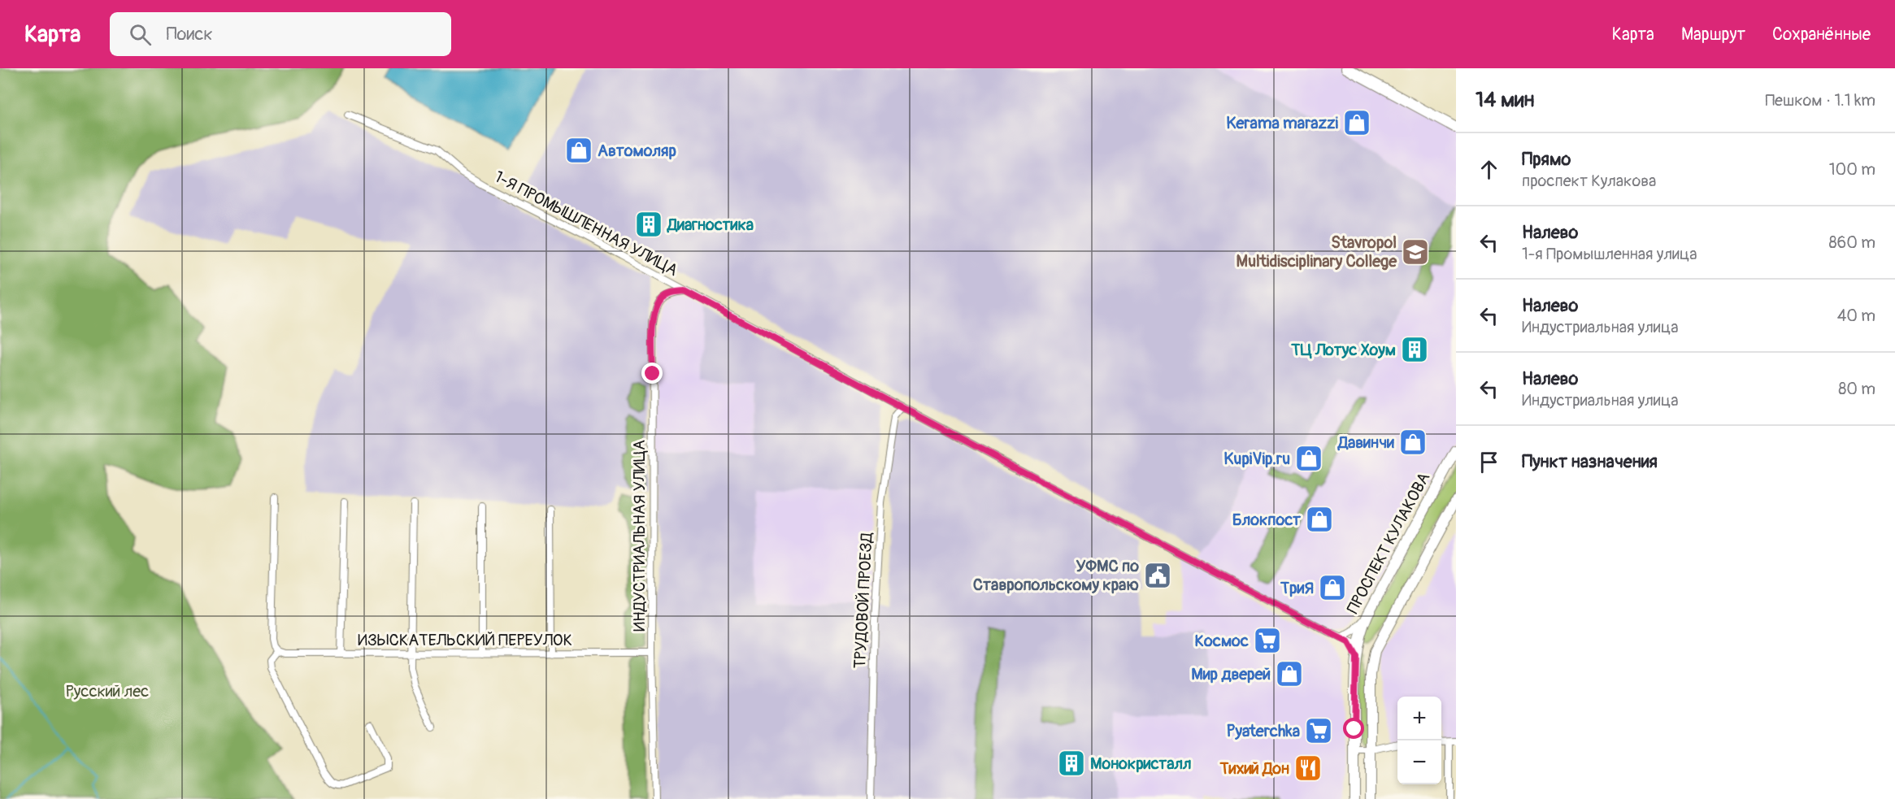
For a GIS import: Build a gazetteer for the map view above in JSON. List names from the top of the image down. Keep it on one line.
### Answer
{"streets":{"main road":["ПРОСПЕКТ КУЛАКОВА"],"street":["1-Я ПРОМЫШЛЕННАЯ УЛИЦА","ИНДУСТРИАЛЬНАЯ УЛИЦА","ТРУДОВОЙ ПРОЕЗД","ИЗЫСКАТЕЛЬСКИЙ ПЕРЕУЛОК"]},"crossings":[["1-Я ПРОМЫШЛЕННАЯ УЛИЦА","ИНДУСТРИАЛЬНАЯ УЛИЦА"],["1-Я ПРОМЫШЛЕННАЯ УЛИЦА","ПРОСПЕКТ КУЛАКОВА"],["1-Я ПРОМЫШЛЕННАЯ УЛИЦА","ТРУДОВОЙ ПРОЕЗД"],["ИНДУСТРИАЛЬНАЯ УЛИЦА","ИЗЫСКАТЕЛЬСКИЙ ПЕРЕУЛОК"]],"parks":["Русский лес"],"places":{"shop":["Kerama marazzi","Автомоляр","Давинчи","KupiVip.ru","Блокпост","ТриЯ","Мир дверей"],"building":["Диагностика","ТЦ Лотус Хоум","Монокристалл"],"school or university":["Stavropol Multidisciplinary College"],"public building":["УФМС по Ставропольскому краю"],"supermarket":["Космос","Pyaterchka"],"restaurant":["Тихий Дон"]},"page":{"header":"Карта","search":"Поиск","nav":["Карта","Маршрут","Сохранённые"],"heading":["14 мин","Пешком · 1.1 km"],"list":[["Прямо","проспект Кулакова","100 m"],["Налево","1-я Промышленная улица","860 m"],["Налево","Индустриальная улица","40 m"],["Налево","Индустриальная улица","80 m"],"Пункт назначения"],"map_buttons":["+","−"]}}
